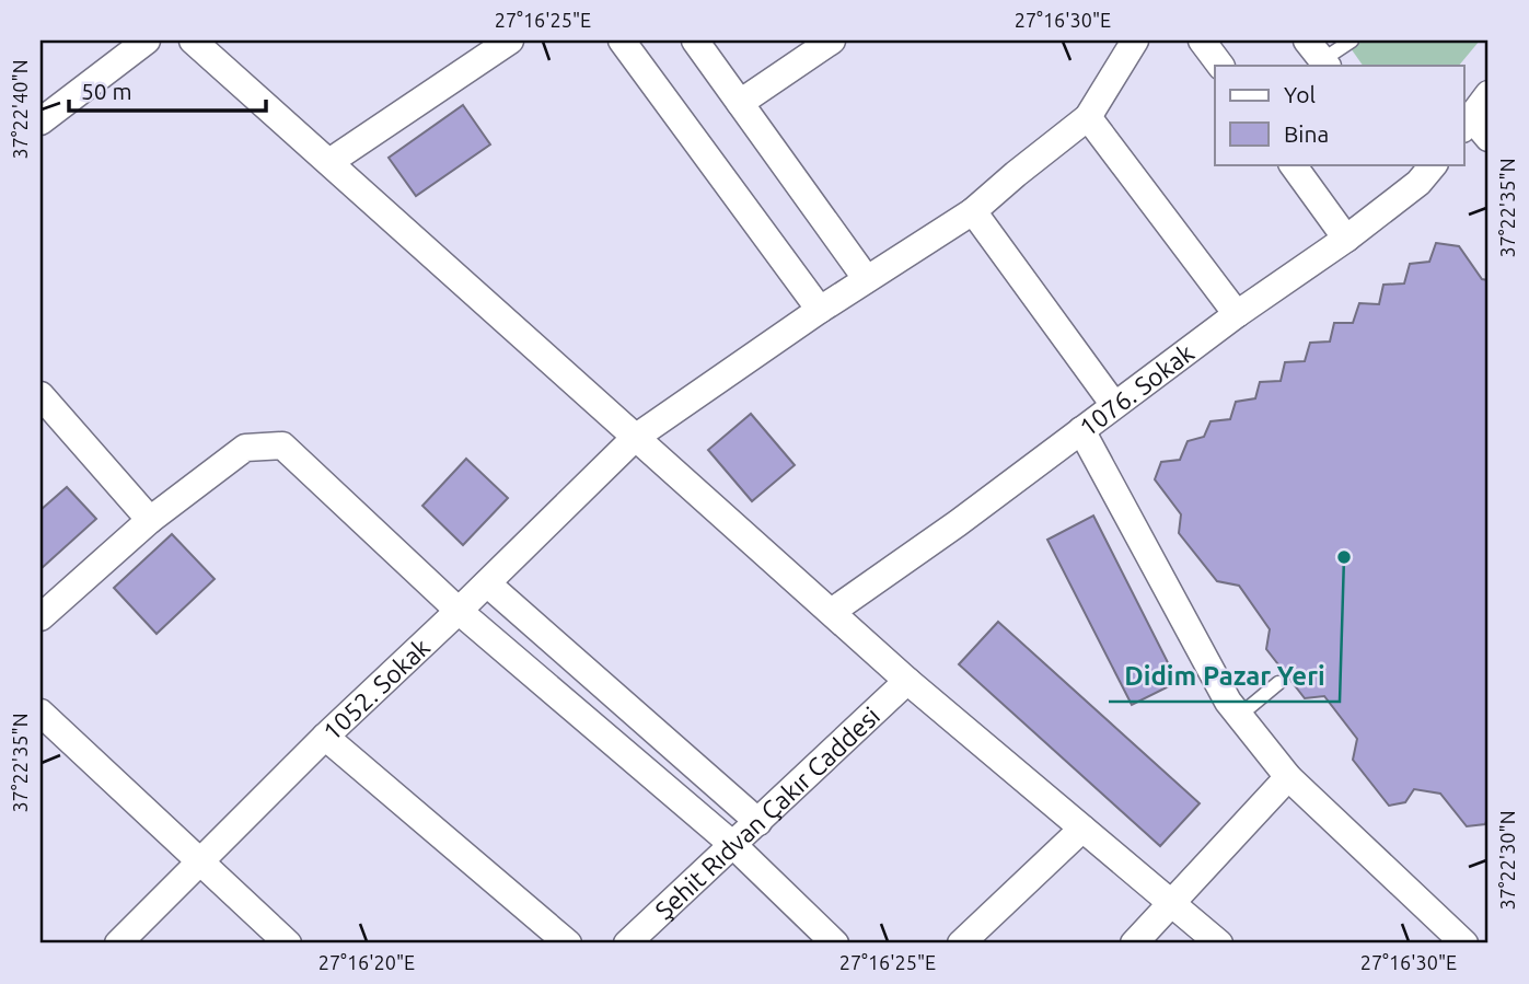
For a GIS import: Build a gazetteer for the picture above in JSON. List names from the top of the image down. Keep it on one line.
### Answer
{"streets":{"street":["1076. Sokak","1052. Sokak","Şehit Rıdvan Çakır Caddesi"]},"places":["Didim Pazar Yeri"],"legend":["Yol","Bina"],"scale_bar":"50 m","coordinates":["27°16'25\"E","27°16'30\"E","37°22'40\"N","37°22'35\"N","37°22'30\"N","27°16'20\"E"]}
